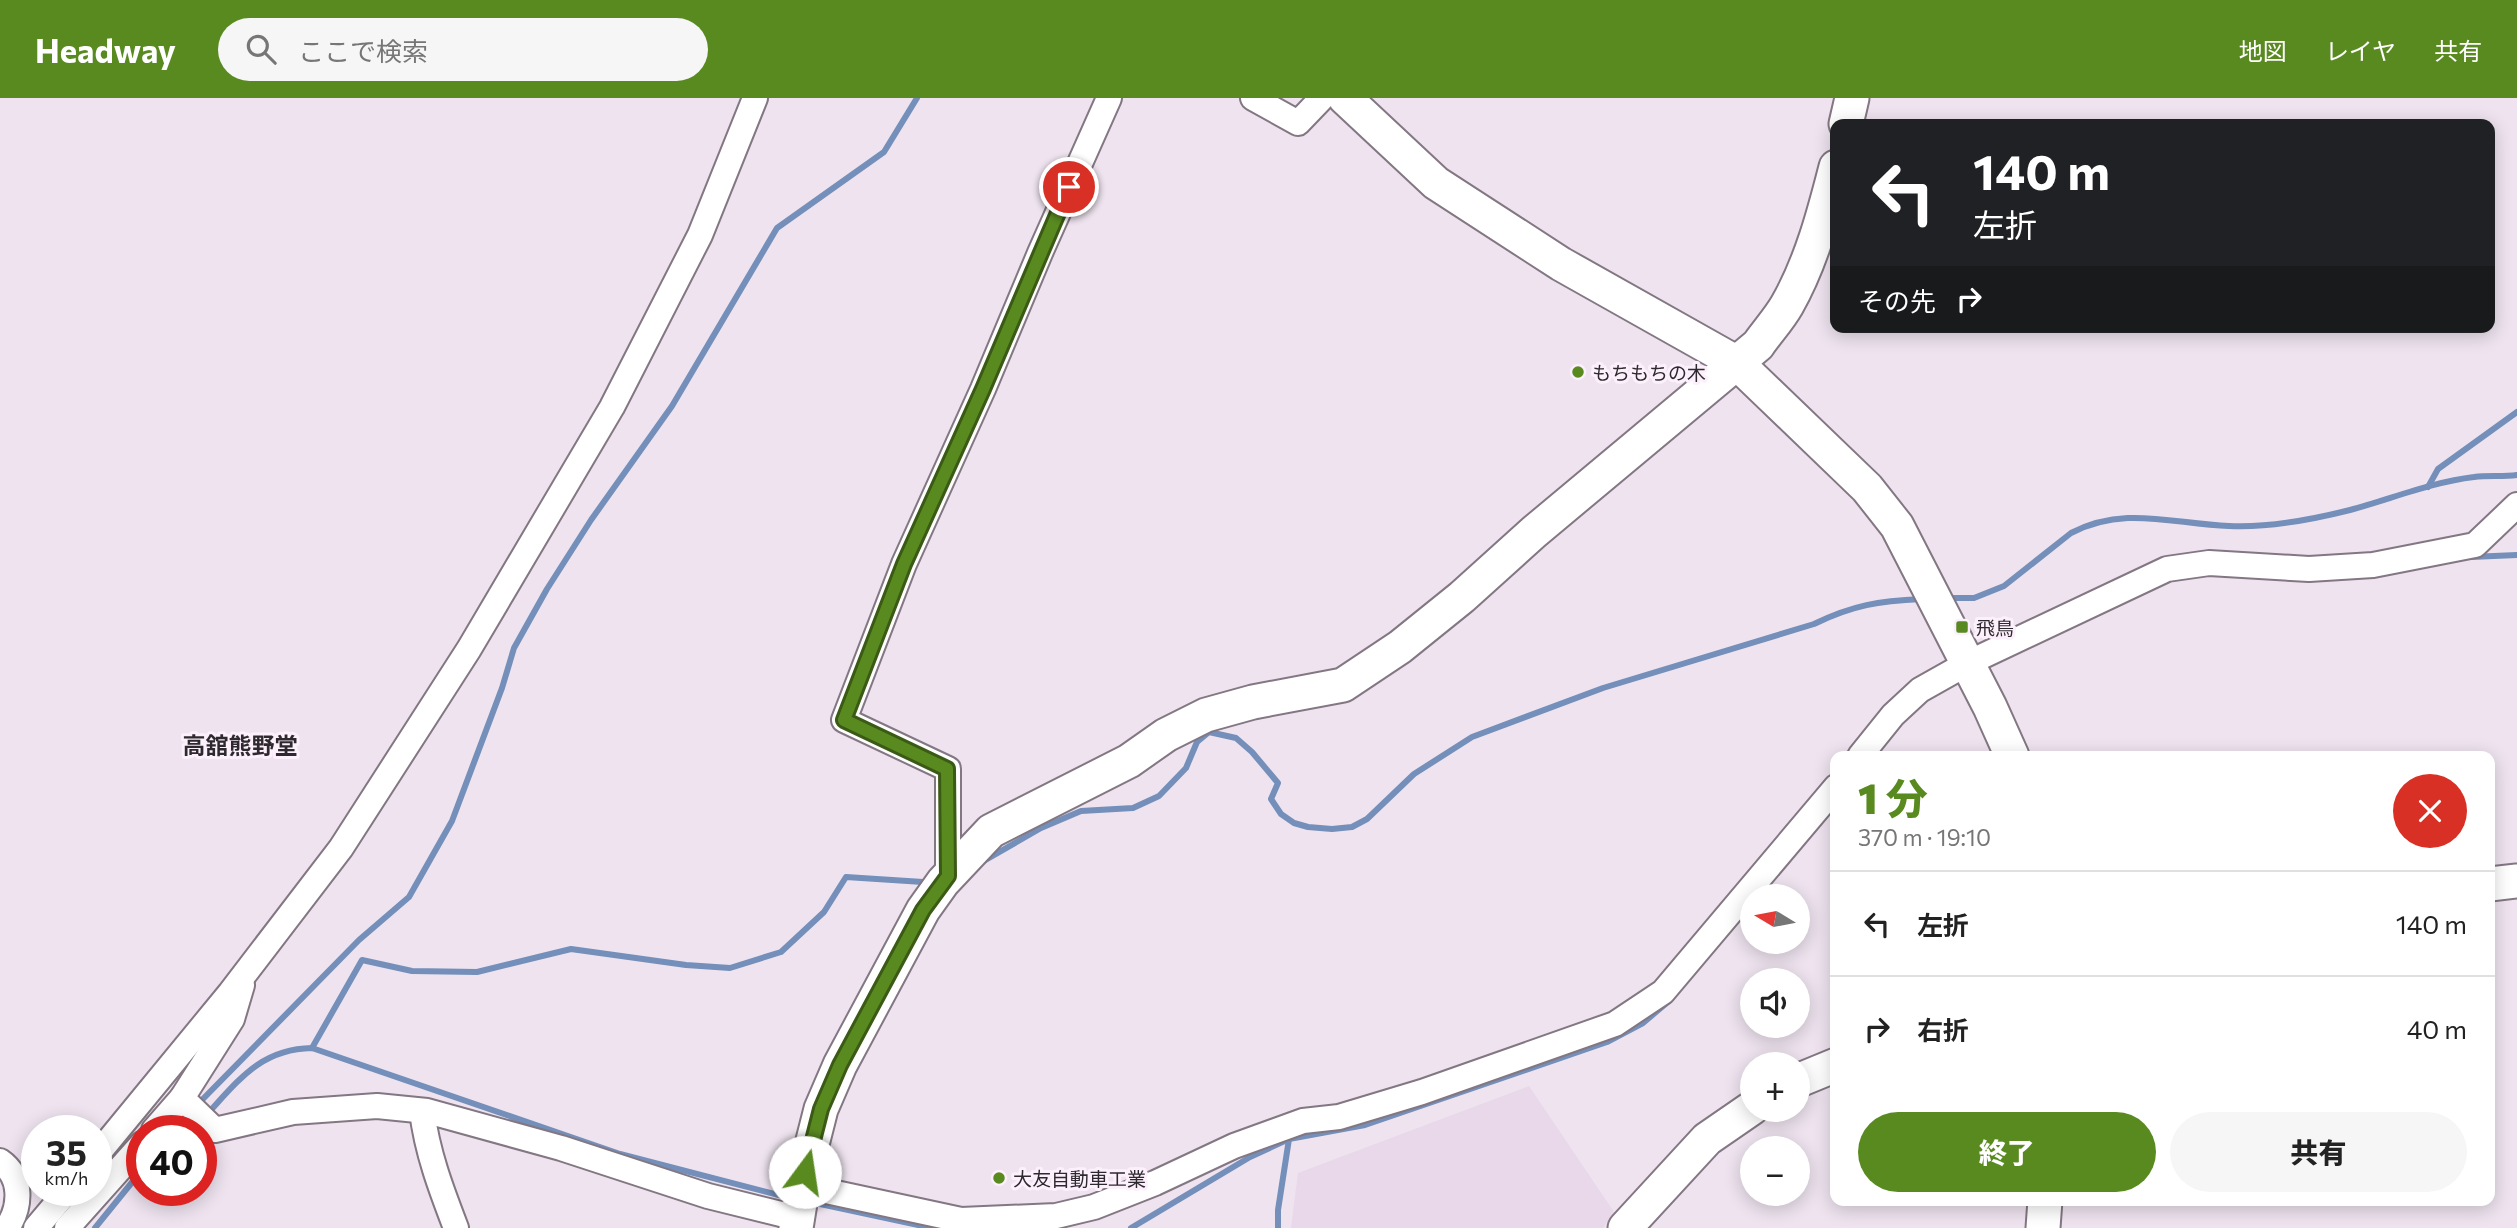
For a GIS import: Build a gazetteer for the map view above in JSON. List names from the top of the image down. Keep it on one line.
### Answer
{"districts":["高舘熊野堂"],"places":{"other":["もちもちの木","大友自動車工業"],"transit":["飛鳥"]},"north":"left","page":{"header":"Headway","search":"ここで検索","nav":["地図","レイヤ","共有"],"turn":["140 m","左折"],"then":"その先","heading":["1 分","370 m · 19:10"],"list":[{"name":"左折","value":"140 m"},{"name":"右折","value":"40 m"}],"map_buttons":["+","−"],"buttons":["終了","共有"],"speed":"35 km/h","limit":"40"}}
